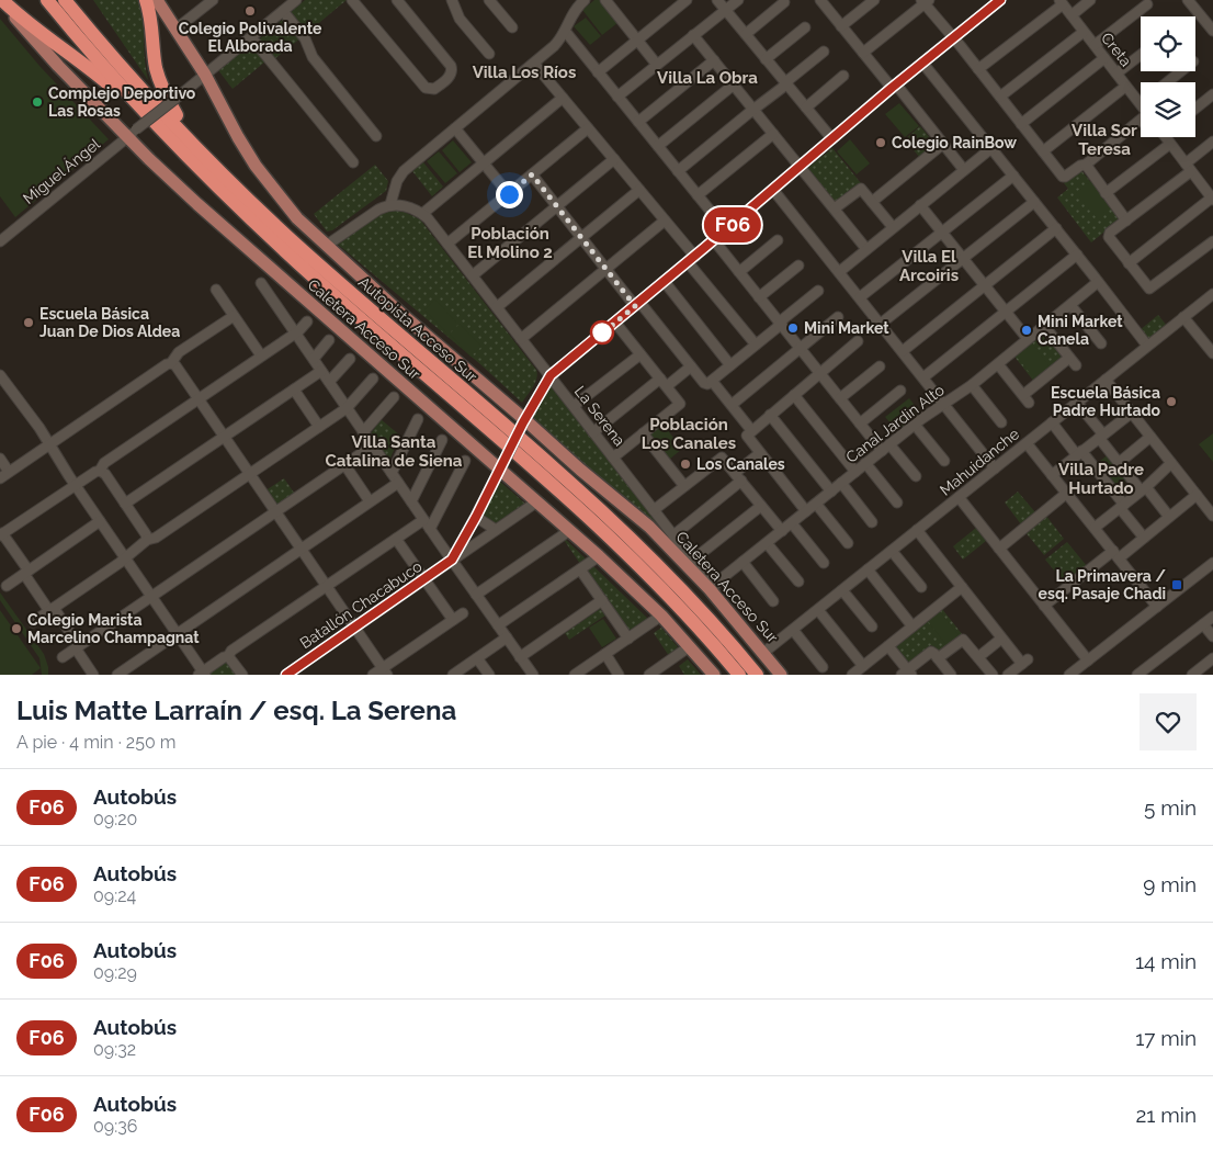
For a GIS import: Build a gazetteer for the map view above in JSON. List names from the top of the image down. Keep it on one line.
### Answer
{"streets":{"highway":["Autopista Acceso Sur"],"main road":["Caletera Acceso Sur"],"street":["Creta","Miguel Ángel","La Serena","Canal Jardin Alto","Mahuidanche","Batallón Chacabuco"]},"crossings":[["Miguel Ángel","Caletera Acceso Sur"],["Caletera Acceso Sur","La Serena"],["Caletera Acceso Sur","Canal Jardin Alto"],["Caletera Acceso Sur","Mahuidanche"],["Caletera Acceso Sur","Batallón Chacabuco"],["La Serena","Canal Jardin Alto"],["La Serena","Batallón Chacabuco"]],"districts":["Villa Los Ríos","Villa La Obra","Villa Sor Teresa","Población El Molino 2","Villa El Arcoiris","Población Los Canales","Villa Santa Catalina de Siena","Villa Padre Hurtado"],"places":{"other":["Colegio Polivalente El Alborada","Complejo Deportivo Las Rosas","Colegio RainBow","Escuela Básica Juan De Dios Aldea","Mini Market","Mini Market Canela","Escuela Básica Padre Hurtado","Los Canales","Colegio Marista Marcelino Champagnat"],"transit":["La Primavera / esq. Pasaje Chadi"]},"lines":["bus line F06"],"page":{"on_map":"F06","heading":["Luis Matte Larraín / esq. La Serena","A pie · 4 min · 250 m"],"list":[{"mark":"F06","name":"Autobús","note":"09:20","value":"5 min"},{"mark":"F06","name":"Autobús","note":"09:24","value":"9 min"},{"mark":"F06","name":"Autobús","note":"09:29","value":"14 min"},{"mark":"F06","name":"Autobús","note":"09:32","value":"17 min"},{"mark":"F06","name":"Autobús","note":"09:36","value":"21 min"}]}}
